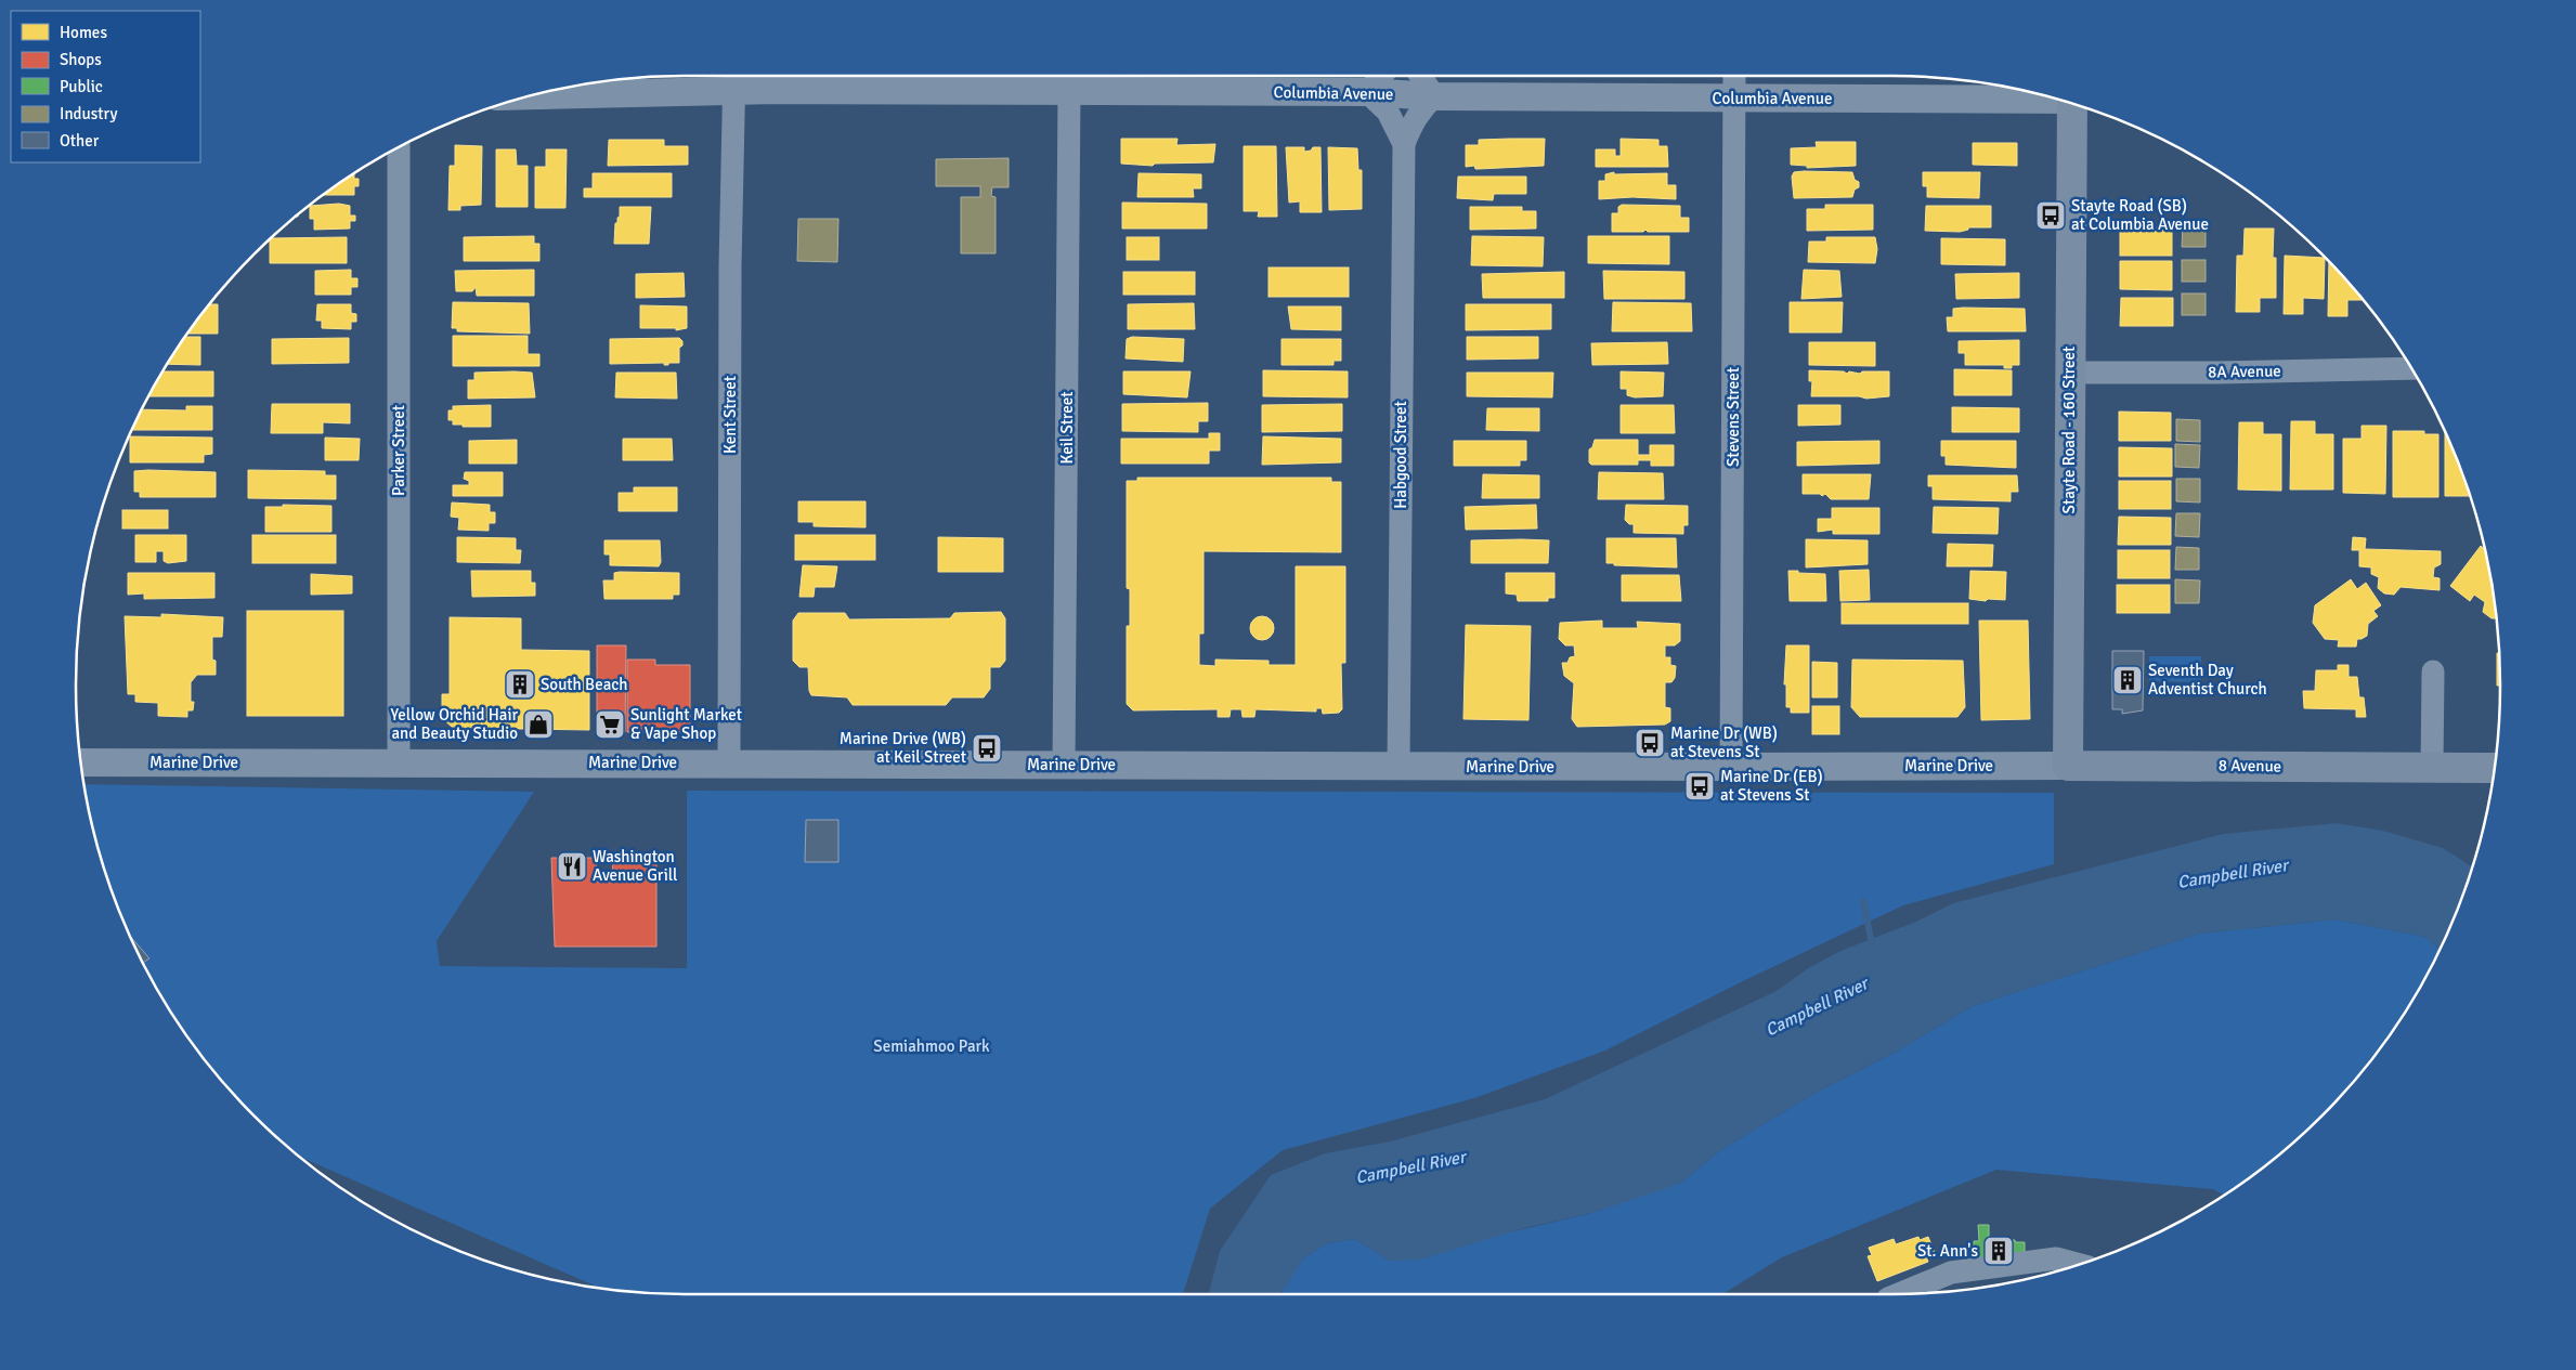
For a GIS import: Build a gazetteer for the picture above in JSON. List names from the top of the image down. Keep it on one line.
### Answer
{"streets":{"main road":["Stayte Road - 160 Street","8 Avenue"],"street":["Columbia Avenue","8A Avenue","Kent Street","Stevens Street","Keil Street","Parker Street","Habgood Street","Marine Drive"]},"crossings":[["Columbia Avenue","Kent Street"],["Columbia Avenue","Stevens Street"],["Columbia Avenue","Habgood Street"],["8A Avenue","Stayte Road - 160 Street"],["Kent Street","Marine Drive"],["Stevens Street","Marine Drive"],["Keil Street","Marine Drive"],["Stayte Road - 160 Street","Marine Drive"],["Stayte Road - 160 Street","8 Avenue"],["Parker Street","Marine Drive"],["Habgood Street","Marine Drive"],["Marine Drive","8 Avenue"]],"water":["Campbell River"],"parks":["Semiahmoo Park"],"places":{"bus stop":["Stayte Road (SB) at Columbia Avenue","Marine Dr (WB) at Stevens St","Marine Drive (WB) at Keil Street","Marine Dr (EB) at Stevens St"],"building":["Seventh Day Adventist Church","South Beach","St. Ann's"],"shop":["Yellow Orchid Hair and Beauty Studio"],"supermarket":["Sunlight Market & Vape Shop"],"restaurant":["Washington Avenue Grill"]},"legend":["Homes","Shops","Public","Industry","Other"]}
